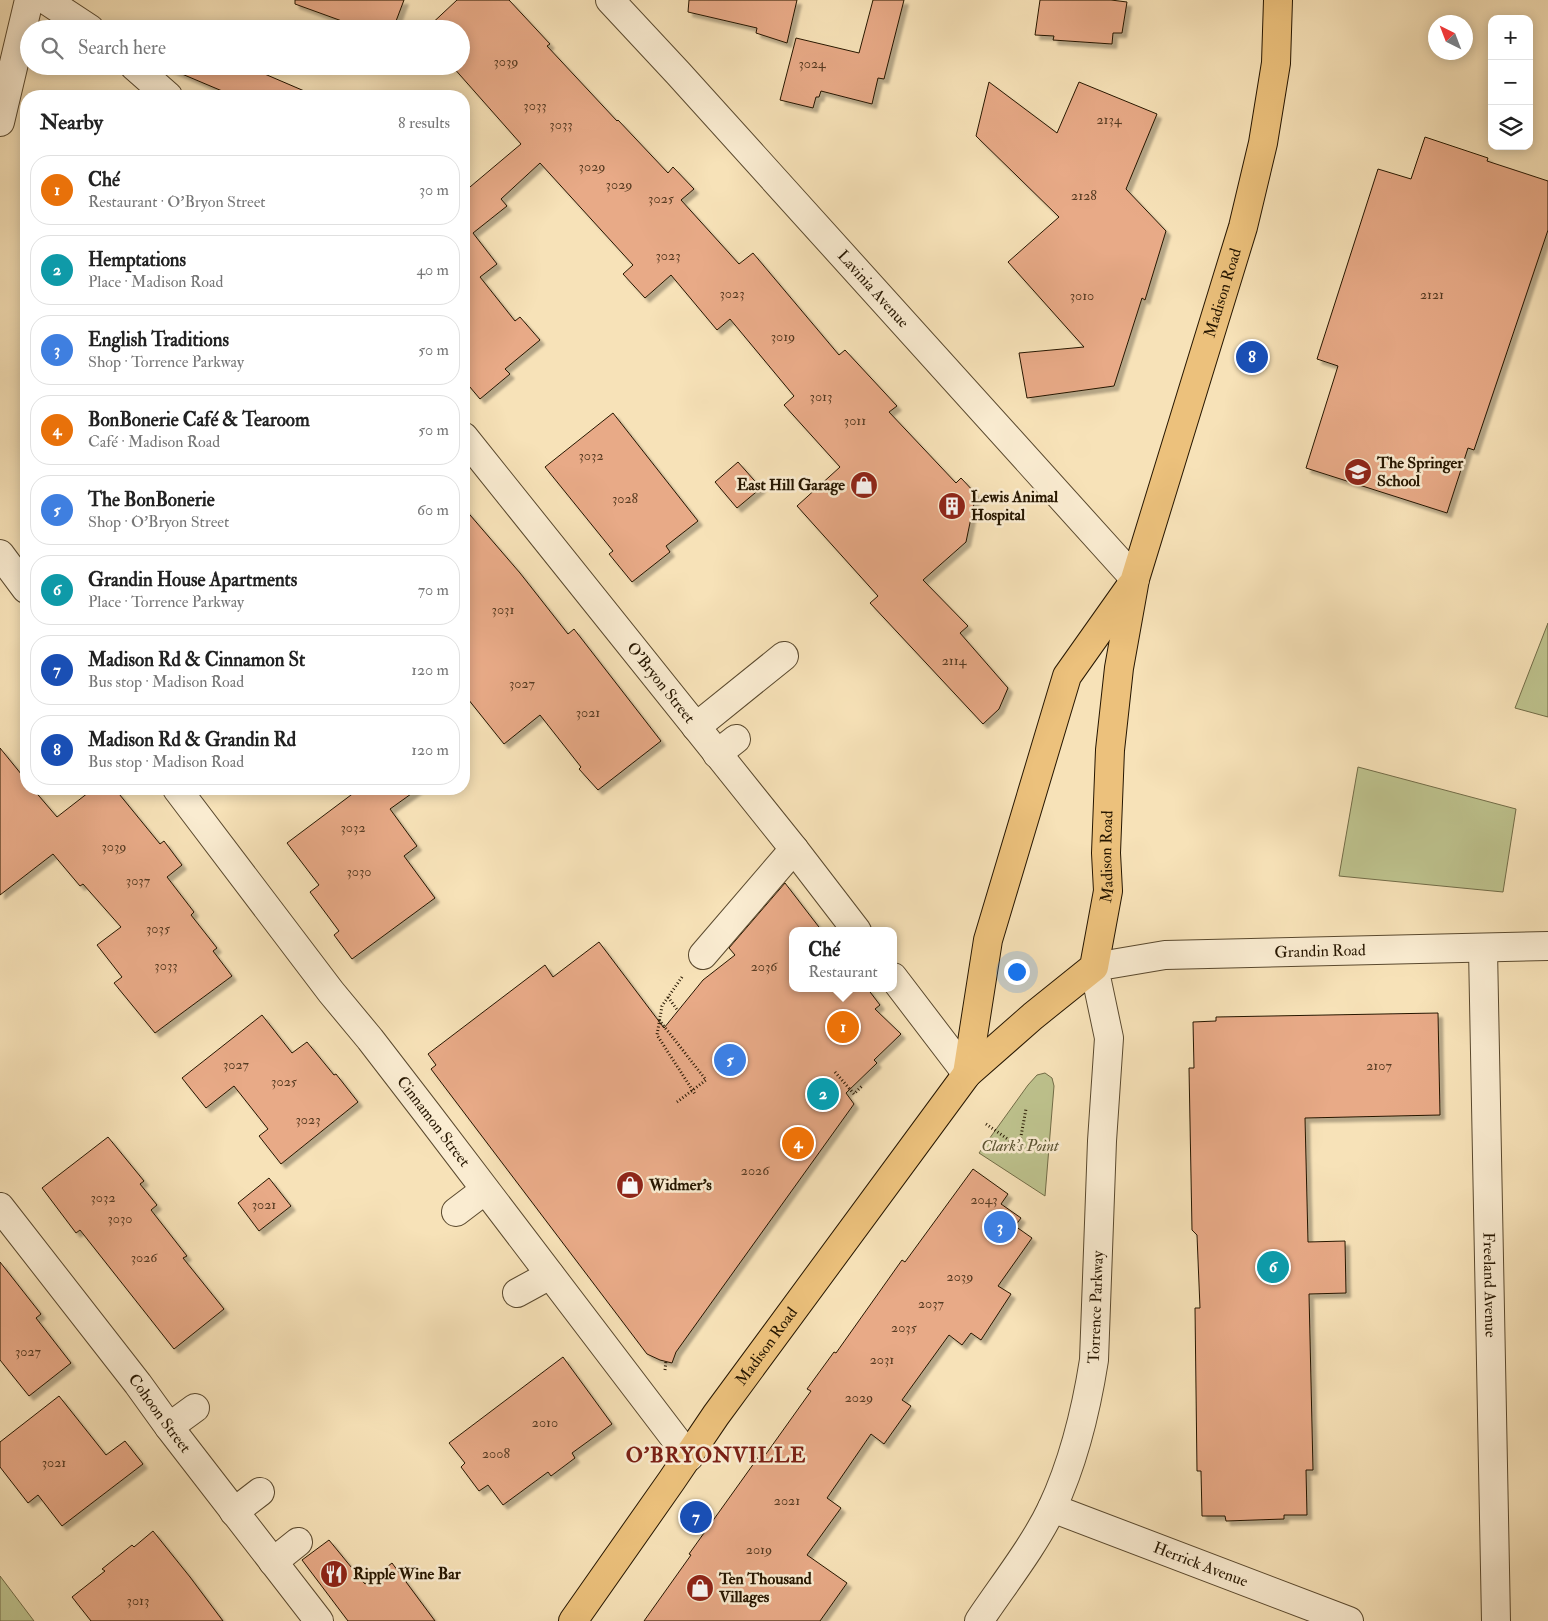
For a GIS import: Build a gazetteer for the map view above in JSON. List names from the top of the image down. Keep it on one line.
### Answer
{"streets":{"main road":["Madison Road"],"street":["Lavinia Avenue","O’Bryon Street","Grandin Road","Cinnamon Street","Freeland Avenue","Torrence Parkway","Cohoon Street","Herrick Avenue"]},"crossings":[["Lavinia Avenue","Madison Road"],["Madison Road","Grandin Road"],["Madison Road","Cinnamon Street"],["Madison Road","Torrence Parkway"],["Grandin Road","Freeland Avenue"],["Grandin Road","Torrence Parkway"],["Torrence Parkway","Herrick Avenue"]],"districts":["O’BRYONVILLE"],"parks":["Clark's Point"],"places":{"school or university":["The Springer School"],"shop":["East Hill Garage","Widmer's","Ten Thousand Villages"],"building":["Lewis Animal Hospital"],"restaurant":["Ripple Wine Bar"]},"house_numbers":["3039","3024","3033","2134","3033","3029","3029","2128","3025","3023","3023","2121","3010","3019","3013","3011","3032","3028","3031","2114","3027","3021","3032","3039","3030","3037","3035","3033","2036","3027","2107","3025","3023","2026","3032","2043","3021","3030","3026","2039","2037","2035","3027","2031","2029","2010","2008","3021","2021","2019","3013"],"north":"top left","page":{"map_buttons":["+","−"],"search":"Search here","heading":["Nearby","8 results"],"list":[{"mark":"1","name":"Ché","note":"Restaurant · O’Bryon Street","value":"30 m"},{"mark":"2","name":"Hemptations","note":"Place · Madison Road","value":"40 m"},{"mark":"3","name":"English Traditions","note":"Shop · Torrence Parkway","value":"50 m"},{"mark":"4","name":"BonBonerie Café & Tearoom","note":"Café · Madison Road","value":"50 m"},{"mark":"5","name":"The BonBonerie","note":"Shop · O’Bryon Street","value":"60 m"},{"mark":"6","name":"Grandin House Apartments","note":"Place · Torrence Parkway","value":"70 m"},{"mark":"7","name":"Madison Rd & Cinnamon St","note":"Bus stop · Madison Road","value":"120 m"},{"mark":"8","name":"Madison Rd & Grandin Rd","note":"Bus stop · Madison Road","value":"120 m"}],"pins":["8","1","5","2","4","3","6","7"],"popup":["Ché","Restaurant"]}}
